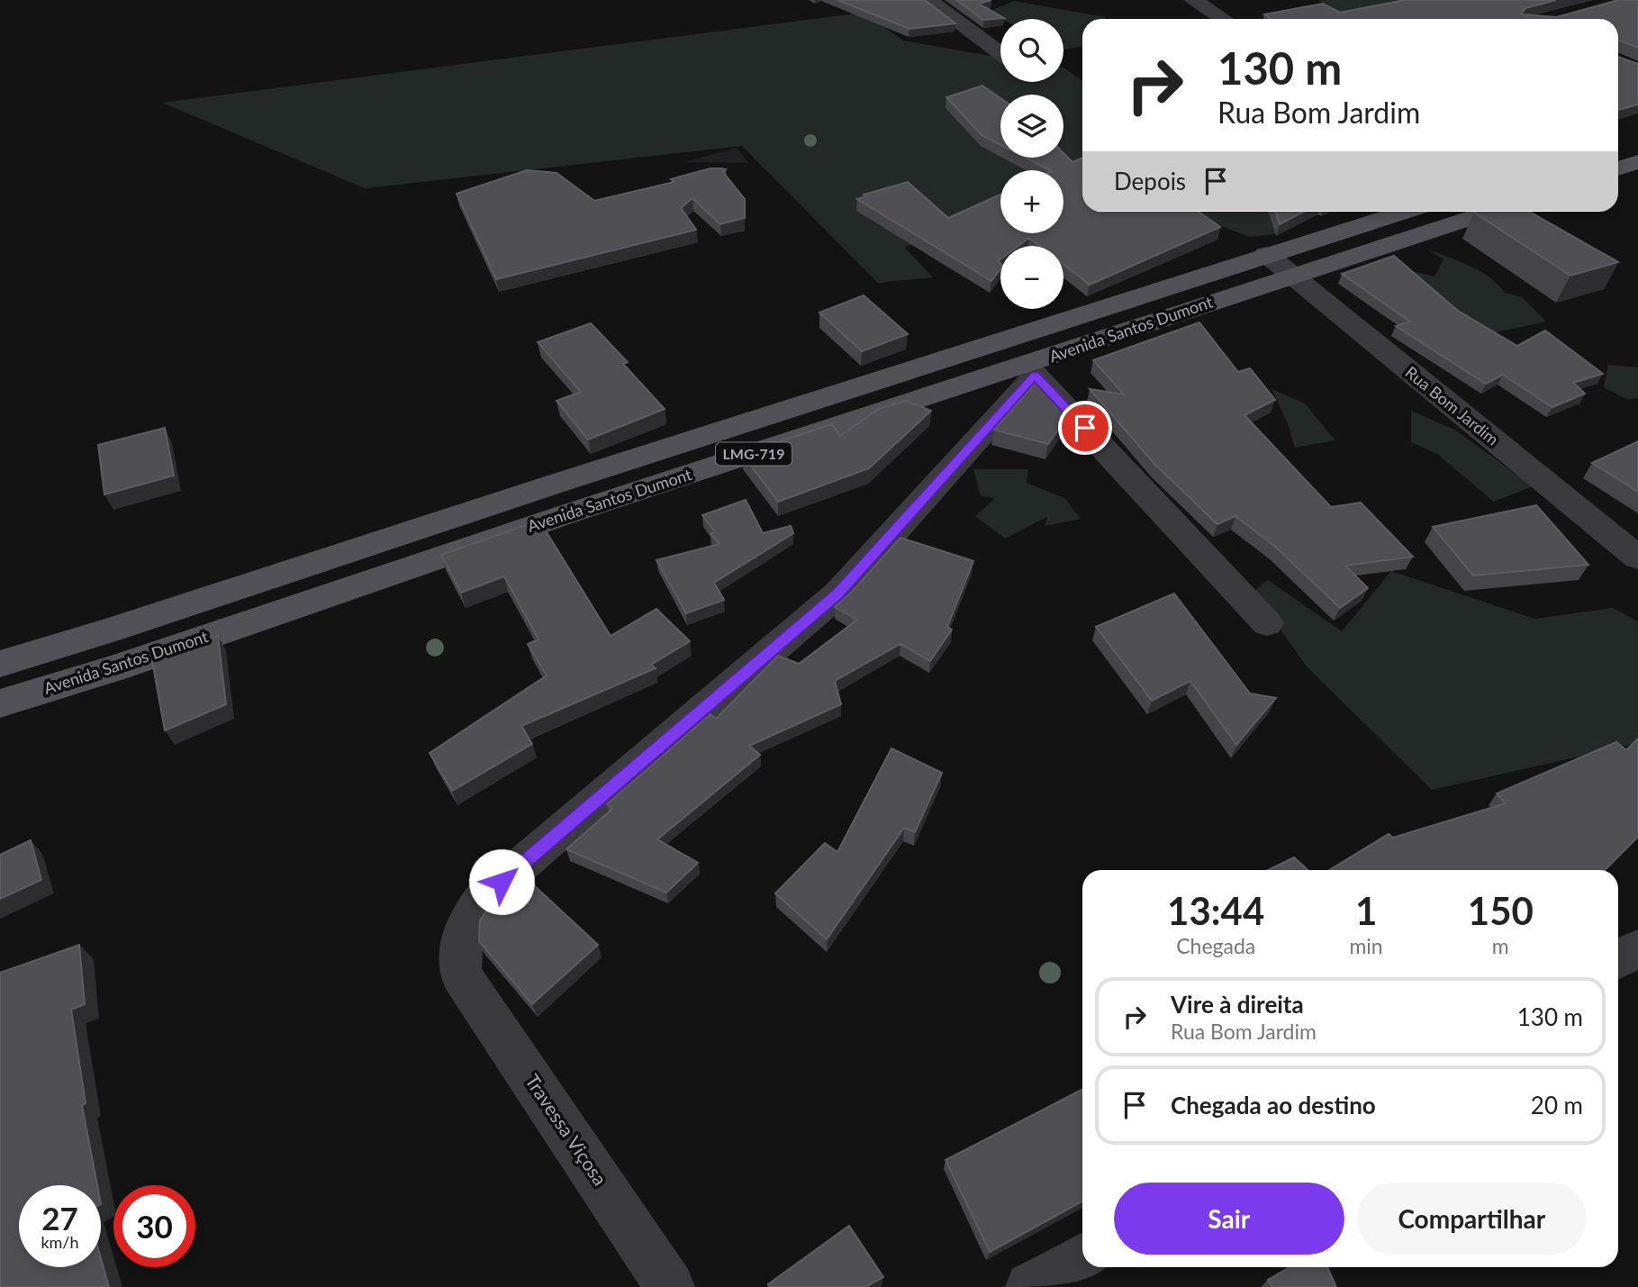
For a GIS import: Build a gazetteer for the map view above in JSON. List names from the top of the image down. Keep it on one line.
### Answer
{"streets":{"main road":["Avenida Santos Dumont","LMG-719"],"street":["Rua Bom Jardim","Travessa Viçosa"]},"crossings":[["Avenida Santos Dumont","Rua Bom Jardim"],["Avenida Santos Dumont","Travessa Viçosa"]],"page":{"map_buttons":["+","−"],"turn":["130 m","Rua Bom Jardim"],"then":"Depois","eta":["13:44","Chegada","1","min","150","m"],"list":[{"name":"Vire à direita","note":"Rua Bom Jardim","value":"130 m"},{"name":"Chegada ao destino","value":"20 m"}],"buttons":["Sair","Compartilhar"],"speed":"27 km/h","limit":"30"}}
